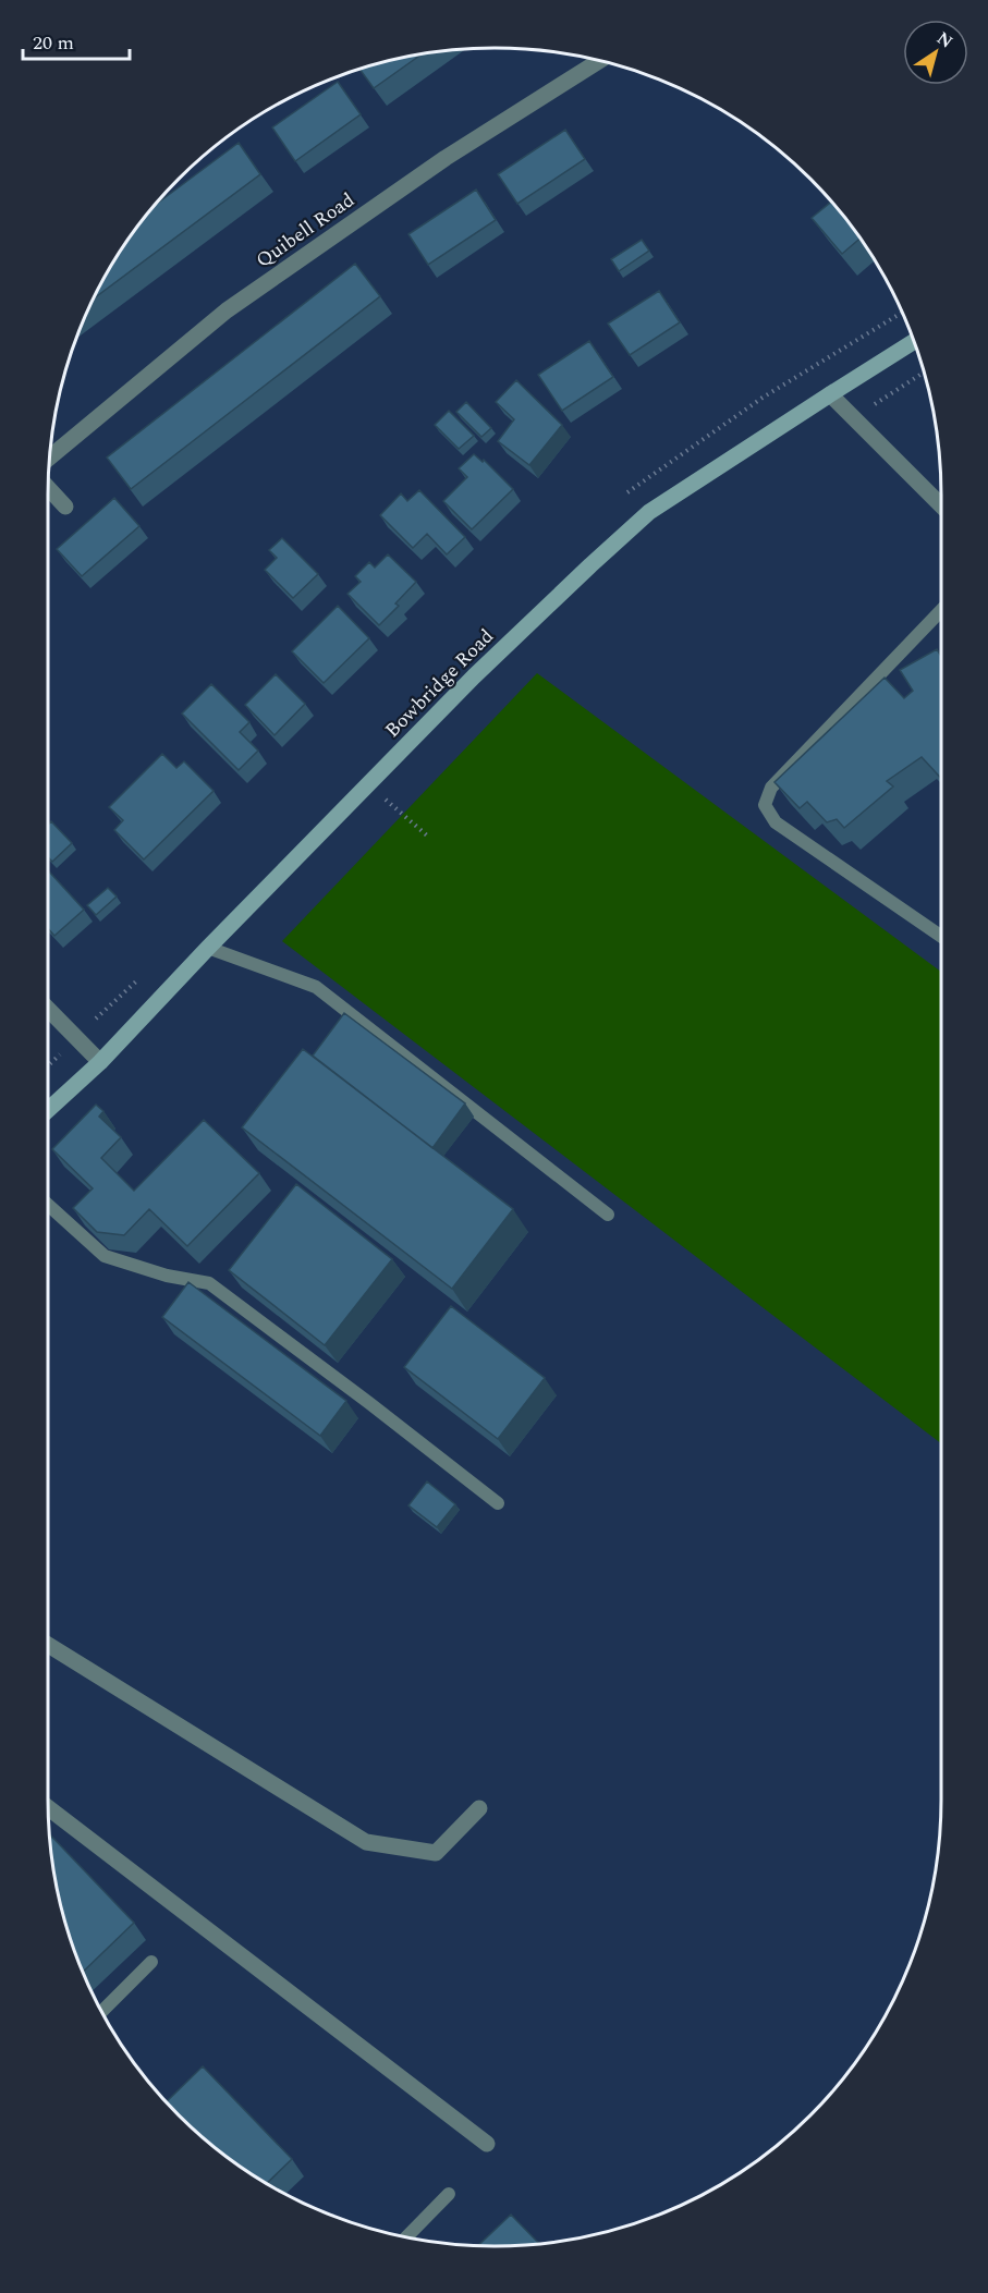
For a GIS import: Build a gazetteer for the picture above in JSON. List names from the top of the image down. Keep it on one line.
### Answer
{"streets":{"street":["Quibell Road","Bowbridge Road"]},"scale_bar":"20 m","north":"top right"}
